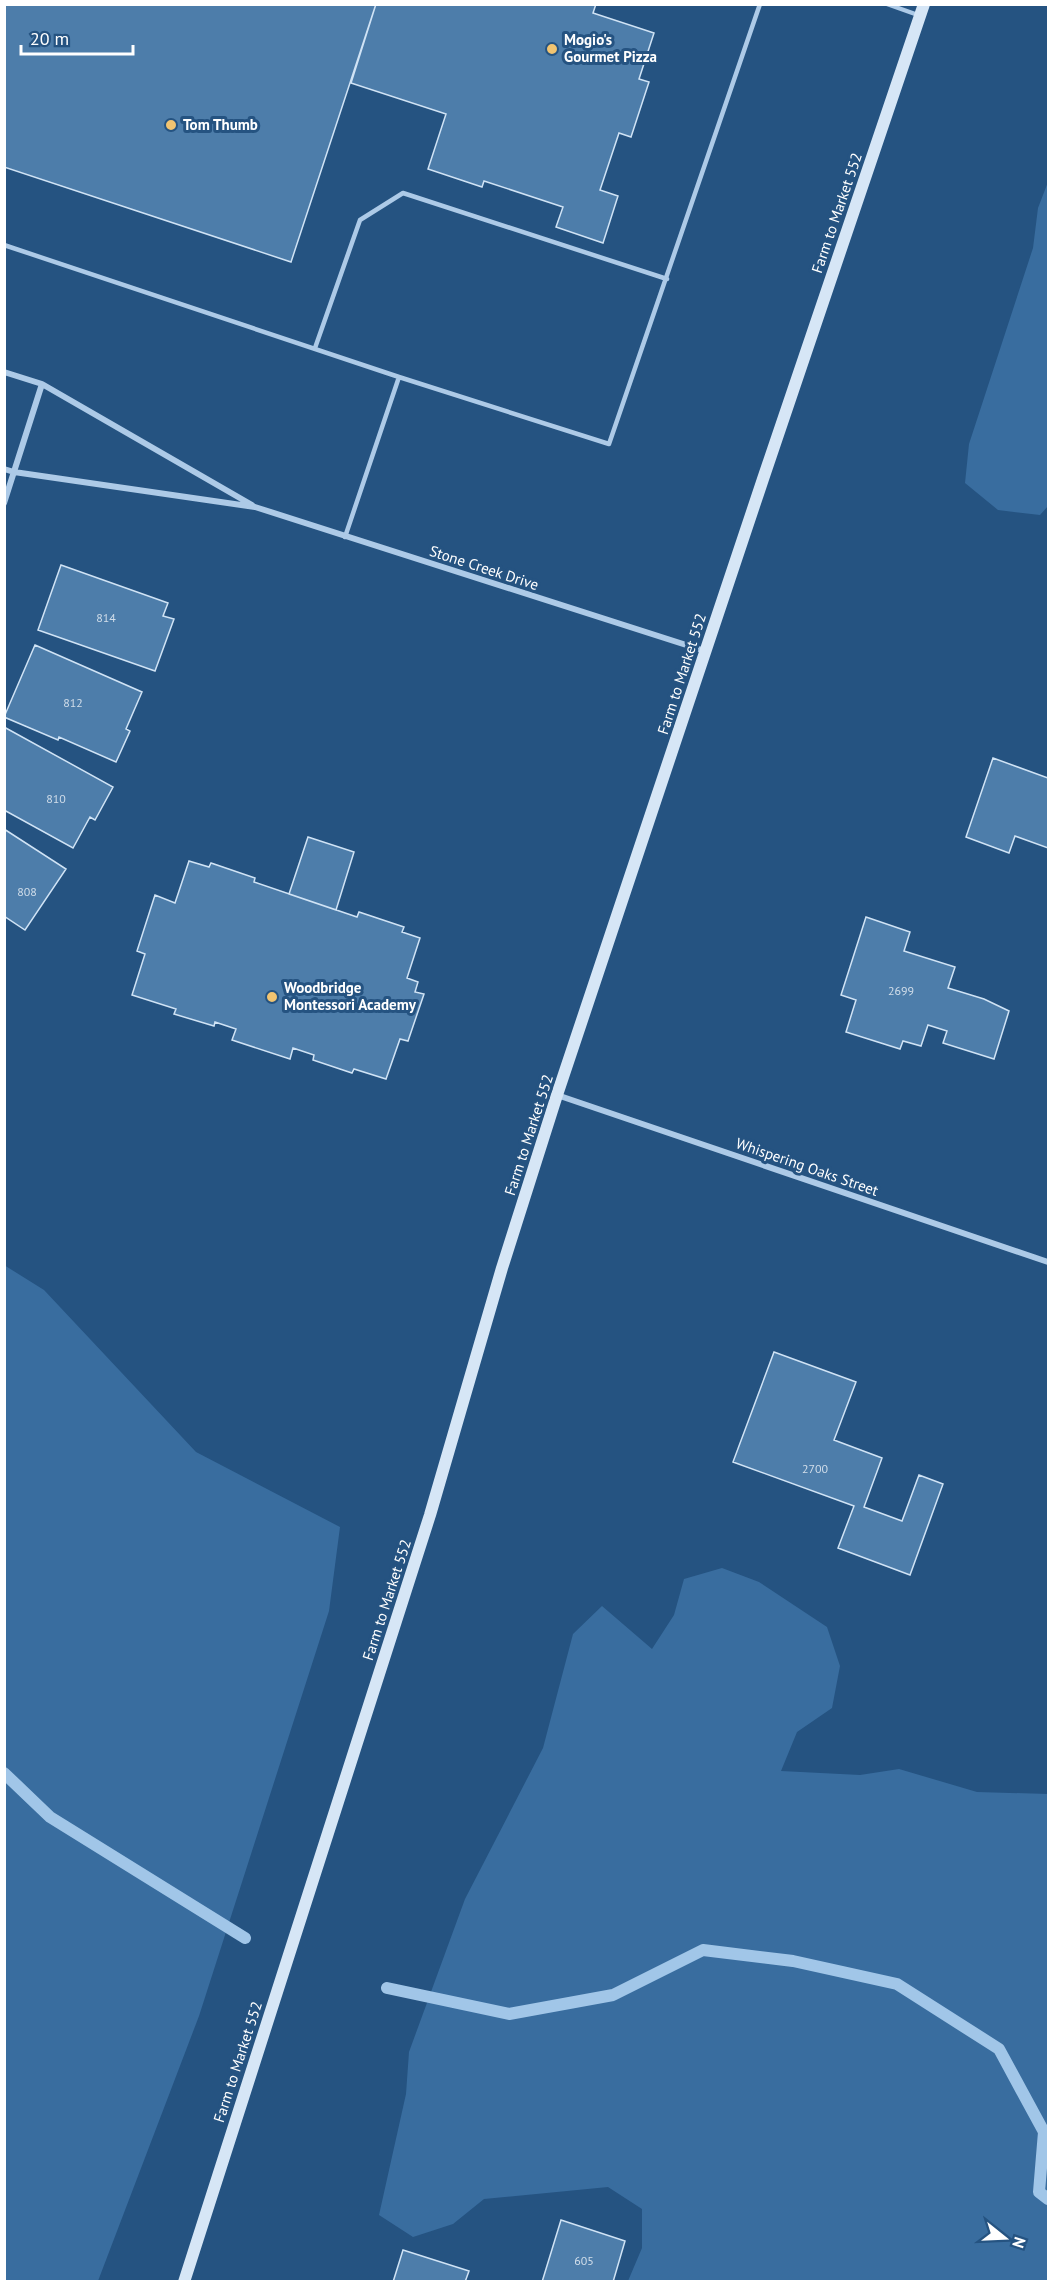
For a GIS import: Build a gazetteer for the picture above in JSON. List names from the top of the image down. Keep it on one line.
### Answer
{"streets":{"main road":["Farm to Market 552"],"street":["Stone Creek Drive","Whispering Oaks Street"]},"crossings":[["Farm to Market 552","Stone Creek Drive"],["Farm to Market 552","Whispering Oaks Street"]],"places":["Mogio's Gourmet Pizza","Tom Thumb","Woodbridge Montessori Academy"],"house_numbers":["814","812","810","808","2699","2700","605"],"scale_bar":"20 m","north":"right"}
